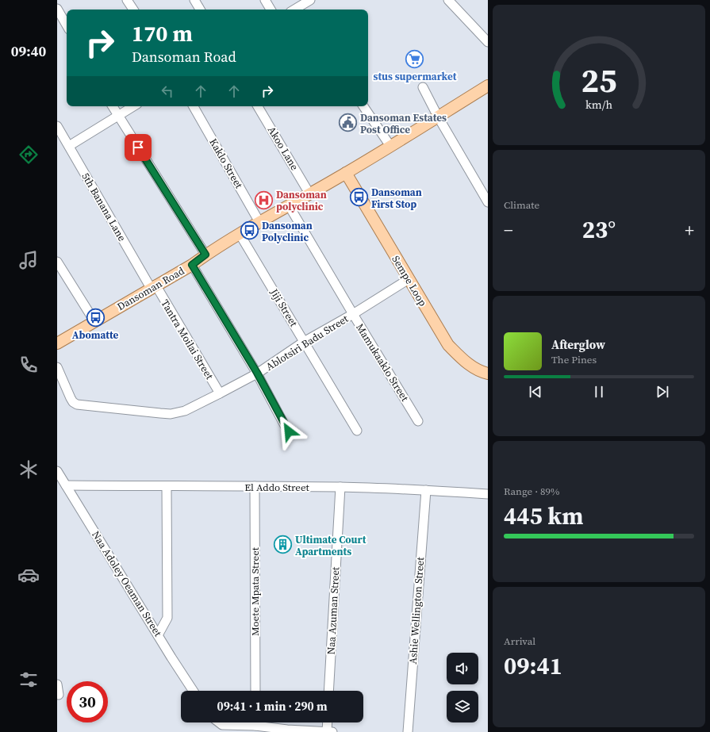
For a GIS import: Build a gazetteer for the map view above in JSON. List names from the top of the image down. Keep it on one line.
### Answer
{"streets":{"main road":["Sempe Loop","Dansoman Road"],"street":["Akoo Lane","Kaklo Street","5th Banana Lane","Jiji Street","Tantra Moilai Street","Ablotsiri Badu Street","Mamukaaklo Street","El Addo Street","Naa Adoley Oeaman Street","Moete Mpata Street","Naa Azuman Street","Ashie Wellington Street"]},"crossings":[["Akoo Lane","Dansoman Road"],["Kaklo Street","Dansoman Road"],["5th Banana Lane","Dansoman Road"],["5th Banana Lane","Tantra Moilai Street"],["Sempe Loop","Dansoman Road"],["Sempe Loop","Ablotsiri Badu Street"],["Dansoman Road","Jiji Street"],["Dansoman Road","Tantra Moilai Street"],["Dansoman Road","Mamukaaklo Street"],["Jiji Street","Ablotsiri Badu Street"],["Tantra Moilai Street","Ablotsiri Badu Street"],["Ablotsiri Badu Street","Mamukaaklo Street"],["El Addo Street","Naa Adoley Oeaman Street"],["El Addo Street","Moete Mpata Street"],["El Addo Street","Naa Azuman Street"],["El Addo Street","Ashie Wellington Street"]],"places":{"supermarket":["stus supermarket"],"public building":["Dansoman Estates Post Office"],"bus stop":["Dansoman First Stop","Dansoman Polyclinic","Abomatte"],"hospital":["Dansoman polyclinic"],"building":["Ultimate Court Apartments"]},"page":{"tabs":"09:40","turn":["170 m","Dansoman Road"],"tile":["Climate",["Range · 89%","445 km"],["Arrival","09:41"]],"heat":["−","23°","+"],"song":["Afterglow","The Pines"],"limit":"30","trip":"09:41 · 1 min · 290 m","gauge":["25","km/h"]}}
